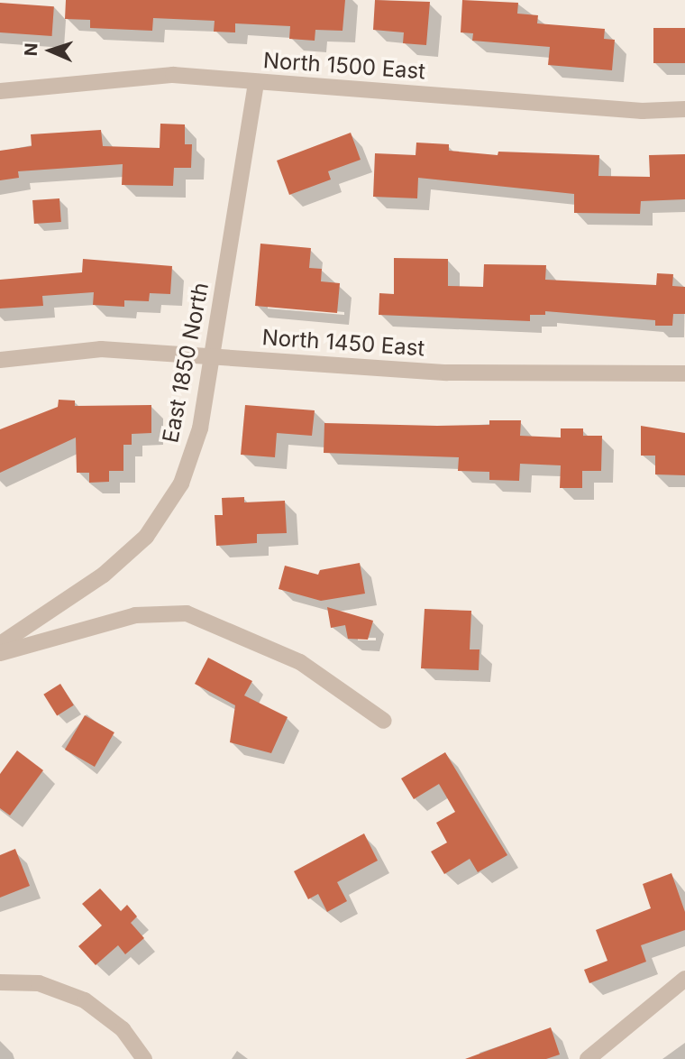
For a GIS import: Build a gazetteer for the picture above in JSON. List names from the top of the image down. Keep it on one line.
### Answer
{"streets":{"street":["North 1500 East","North 1450 East","East 1850 North"]},"crossings":[["North 1500 East","East 1850 North"],["North 1450 East","East 1850 North"]],"north":"left"}
